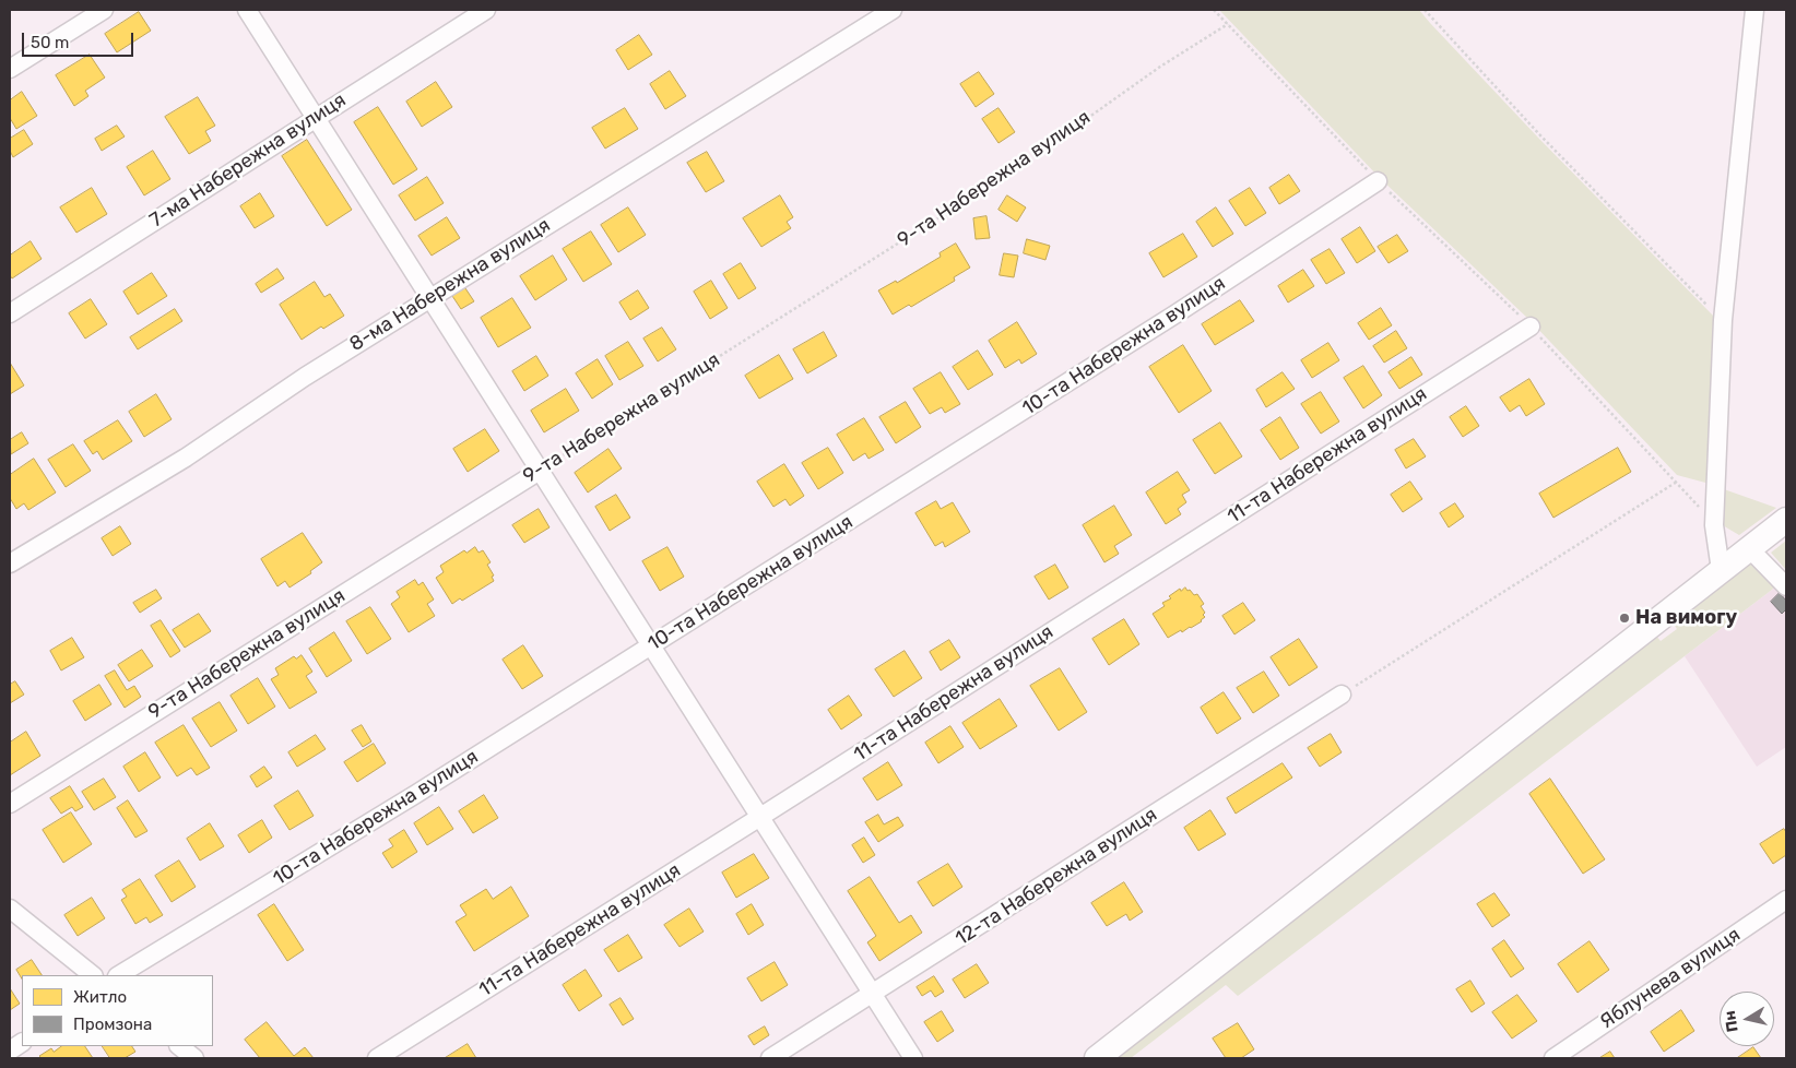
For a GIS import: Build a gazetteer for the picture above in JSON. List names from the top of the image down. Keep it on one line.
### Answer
{"streets":{"street":["7-ма Набережна вулиця","9-та Набережна вулиця","8-ма Набережна вулиця","10-та Набережна вулиця","11-та Набережна вулиця","12-та Набережна вулиця","Яблунева вулиця"]},"places":["На вимогу"],"legend":["Житло","Промзона"],"scale_bar":"50 m","north":"left"}
